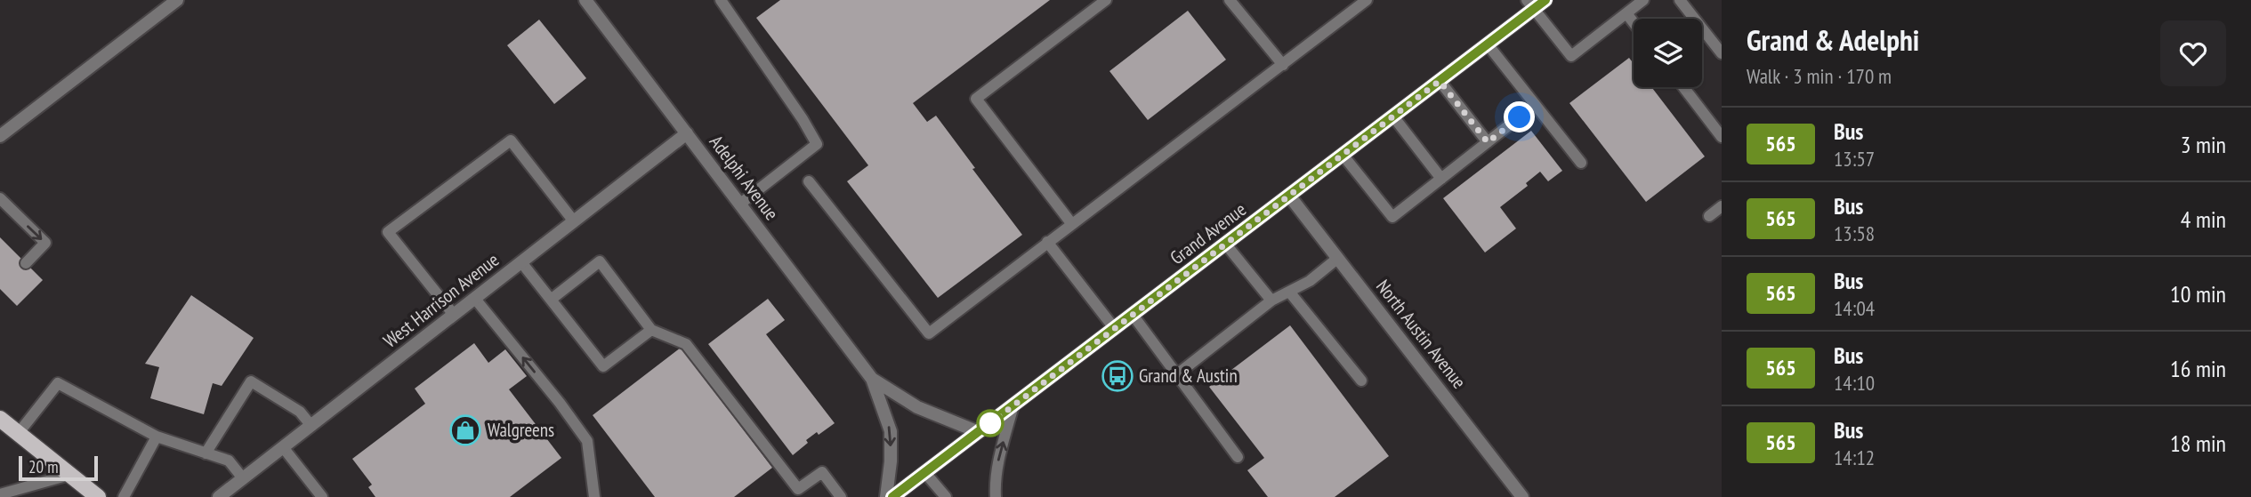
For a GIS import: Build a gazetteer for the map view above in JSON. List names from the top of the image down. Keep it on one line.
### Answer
{"streets":{"main road":["Grand Avenue"],"street":["Adelphi Avenue","West Harrison Avenue","North Austin Avenue"]},"crossings":[["Adelphi Avenue","Grand Avenue"],["Adelphi Avenue","West Harrison Avenue"],["Grand Avenue","North Austin Avenue"]],"places":{"bus stop":["Grand & Austin"],"shop":["Walgreens"]},"lines":["bus line 565"],"scale_bar":"20 m","page":{"heading":["Grand & Adelphi","Walk · 3 min · 170 m"],"list":[{"mark":"565","name":"Bus","note":"13:57","value":"3 min"},{"mark":"565","name":"Bus","note":"13:58","value":"4 min"},{"mark":"565","name":"Bus","note":"14:04","value":"10 min"},{"mark":"565","name":"Bus","note":"14:10","value":"16 min"},{"mark":"565","name":"Bus","note":"14:12","value":"18 min"}],"scale":"20 m"}}
